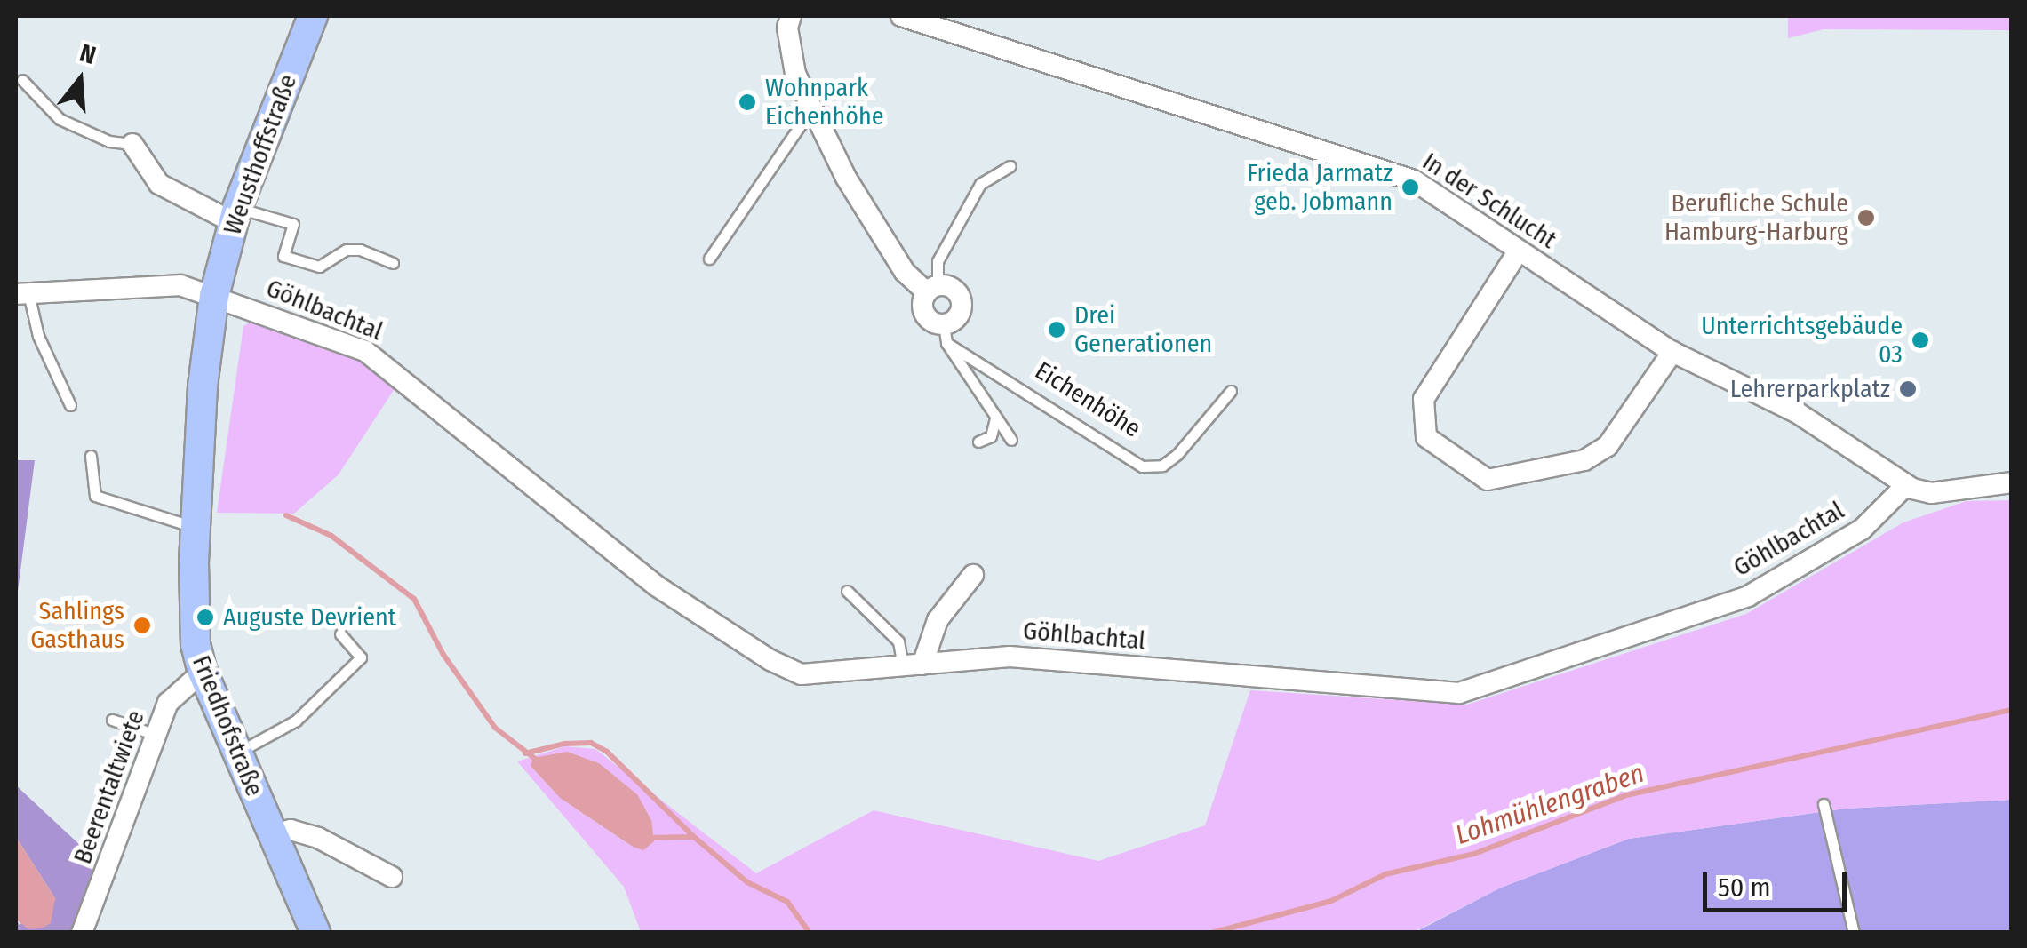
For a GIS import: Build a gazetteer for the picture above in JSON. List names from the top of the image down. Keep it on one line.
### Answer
{"streets":{"street":["Weusthoffstraße","In der Schlucht","Göhlbachtal","Friedhofstraße","Beerentaltwiete"],"lane":["Eichenhöhe"]},"crossings":[["Weusthoffstraße","Göhlbachtal"],["Weusthoffstraße","Friedhofstraße"],["In der Schlucht","Göhlbachtal"],["Göhlbachtal","Friedhofstraße"],["Friedhofstraße","Beerentaltwiete"]],"water":["Lohmühlengraben"],"places":["Wohnpark Eichenhöhe","Frieda Jarmatz geb. Jobmann","Berufliche Schule Hamburg-Harburg","Drei Generationen","Unterrichtsgebäude 03","Lehrerparkplatz","Auguste Devrient","Sahlings Gasthaus"],"scale_bar":"50 m","north":"top"}
